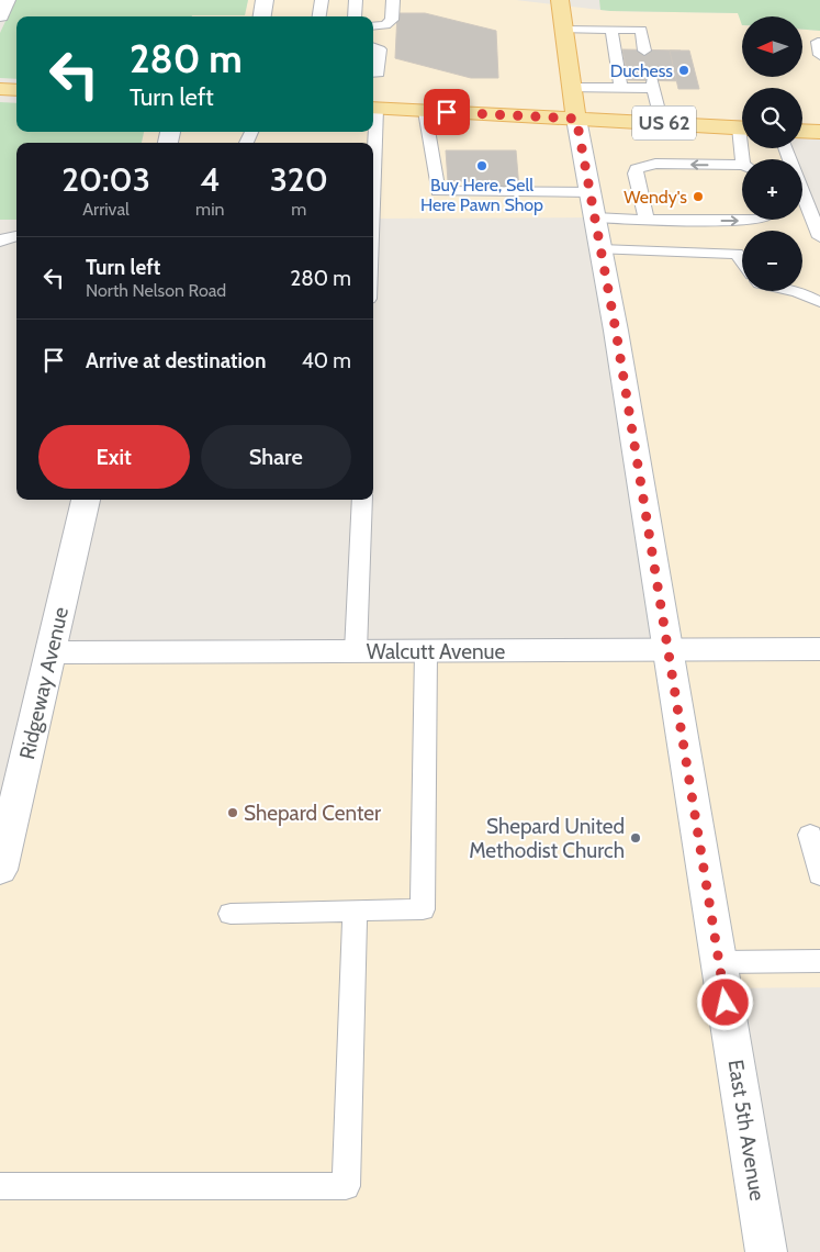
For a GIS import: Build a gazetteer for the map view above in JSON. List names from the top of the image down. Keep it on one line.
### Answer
{"streets":{"main road":["US 62","Walcutt Avenue","Ridgeway Avenue","East 5th Avenue"]},"crossings":[["US 62","East 5th Avenue"],["Walcutt Avenue","Ridgeway Avenue"],["Walcutt Avenue","East 5th Avenue"]],"places":["Duchess","Buy Here, Sell Here Pawn Shop","Wendy's","Shepard Center","Shepard United Methodist Church"],"north":"left","page":{"map_buttons":["+","−"],"turn":["280 m","Turn left"],"eta":["20:03","Arrival","4","min","320","m"],"list":[{"name":"Turn left","note":"North Nelson Road","value":"280 m"},{"name":"Arrive at destination","value":"40 m"}],"buttons":["Exit","Share"]}}
